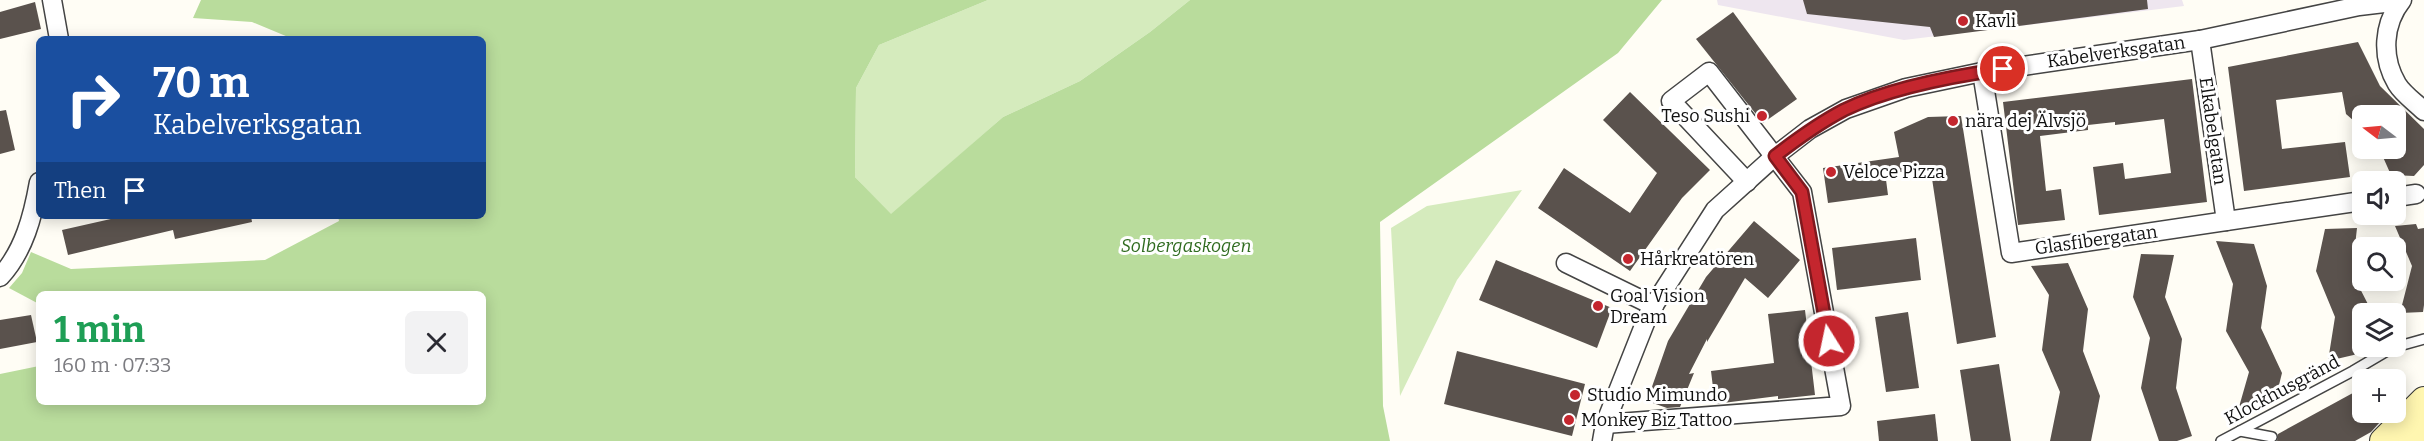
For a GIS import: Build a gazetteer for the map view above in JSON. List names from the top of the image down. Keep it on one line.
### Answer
{"streets":{"street":["Kabelverksgatan","Elkabelgatan","Glasfibergatan"],"lane":["Klockhusgränd"]},"crossings":[["Kabelverksgatan","Elkabelgatan"],["Kabelverksgatan","Glasfibergatan"],["Elkabelgatan","Glasfibergatan"]],"parks":["Solbergaskogen"],"places":["Kavli","Teso Sushi","nära dej Älvsjö","Veloce Pizza","Hårkreatören","Goal Vision Dream","Studio Mimundo","Monkey Biz Tattoo"],"north":"left","page":{"turn":["70 m","Kabelverksgatan"],"map_buttons":"+","then":"Then","heading":["1 min","160 m · 07:33"]}}
